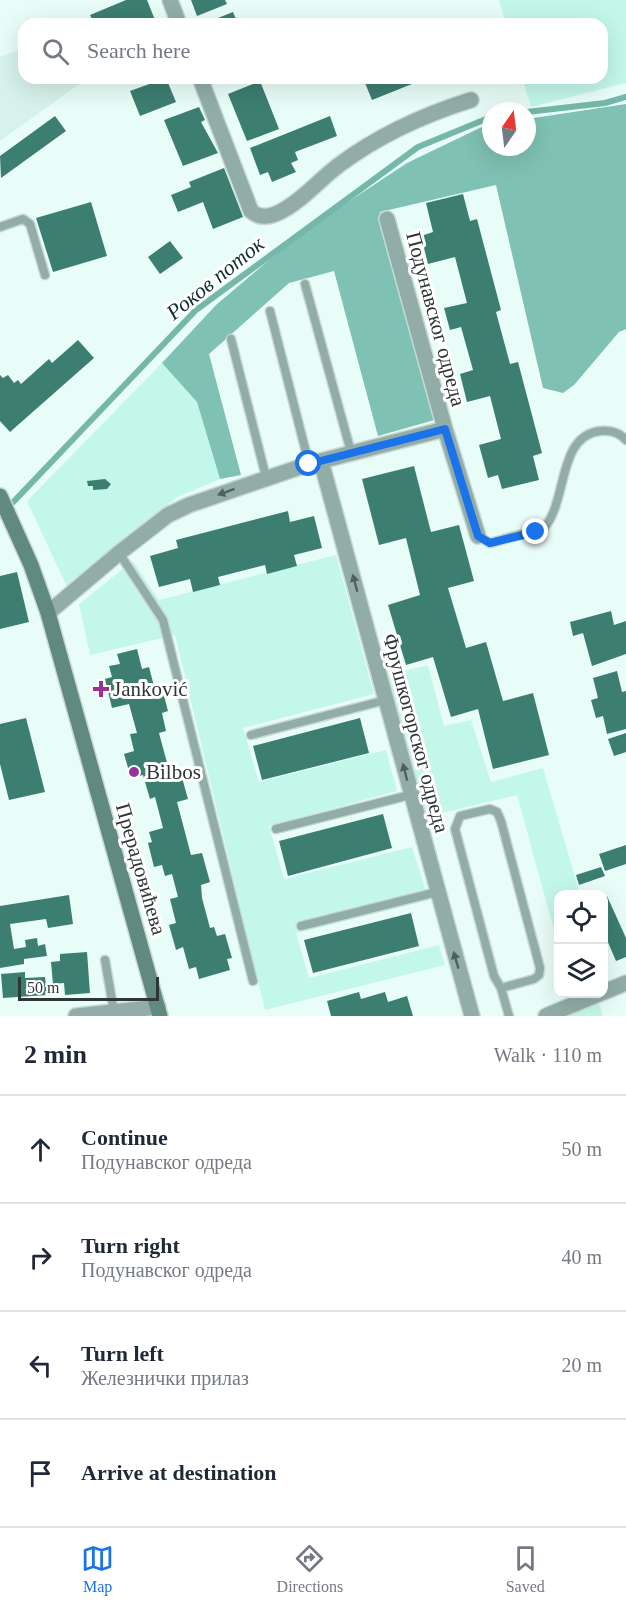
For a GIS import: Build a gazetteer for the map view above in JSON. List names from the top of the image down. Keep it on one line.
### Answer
{"streets":{"main road":["Прерадовићева"],"street":["Подунавског одреда","Фрушкогорског одреда"]},"crossings":[["Подунавског одреда","Фрушкогорског одреда"],["Подунавског одреда","Прерадовићева"]],"one_way":["Фрушкогорског одреда"],"water":["Роков поток"],"places":{"health":["Janković"],"other":["Bilbos"]},"scale_bar":"50 m","north":"top","page":{"search":"Search here","scale":"50 m","heading":["2 min","Walk · 110 m"],"list":[["Continue","Подунавског одреда","50 m"],["Turn right","Подунавског одреда","40 m"],["Turn left","Железнички прилаз","20 m"],"Arrive at destination"],"nav":["Map","Directions","Saved"]}}
